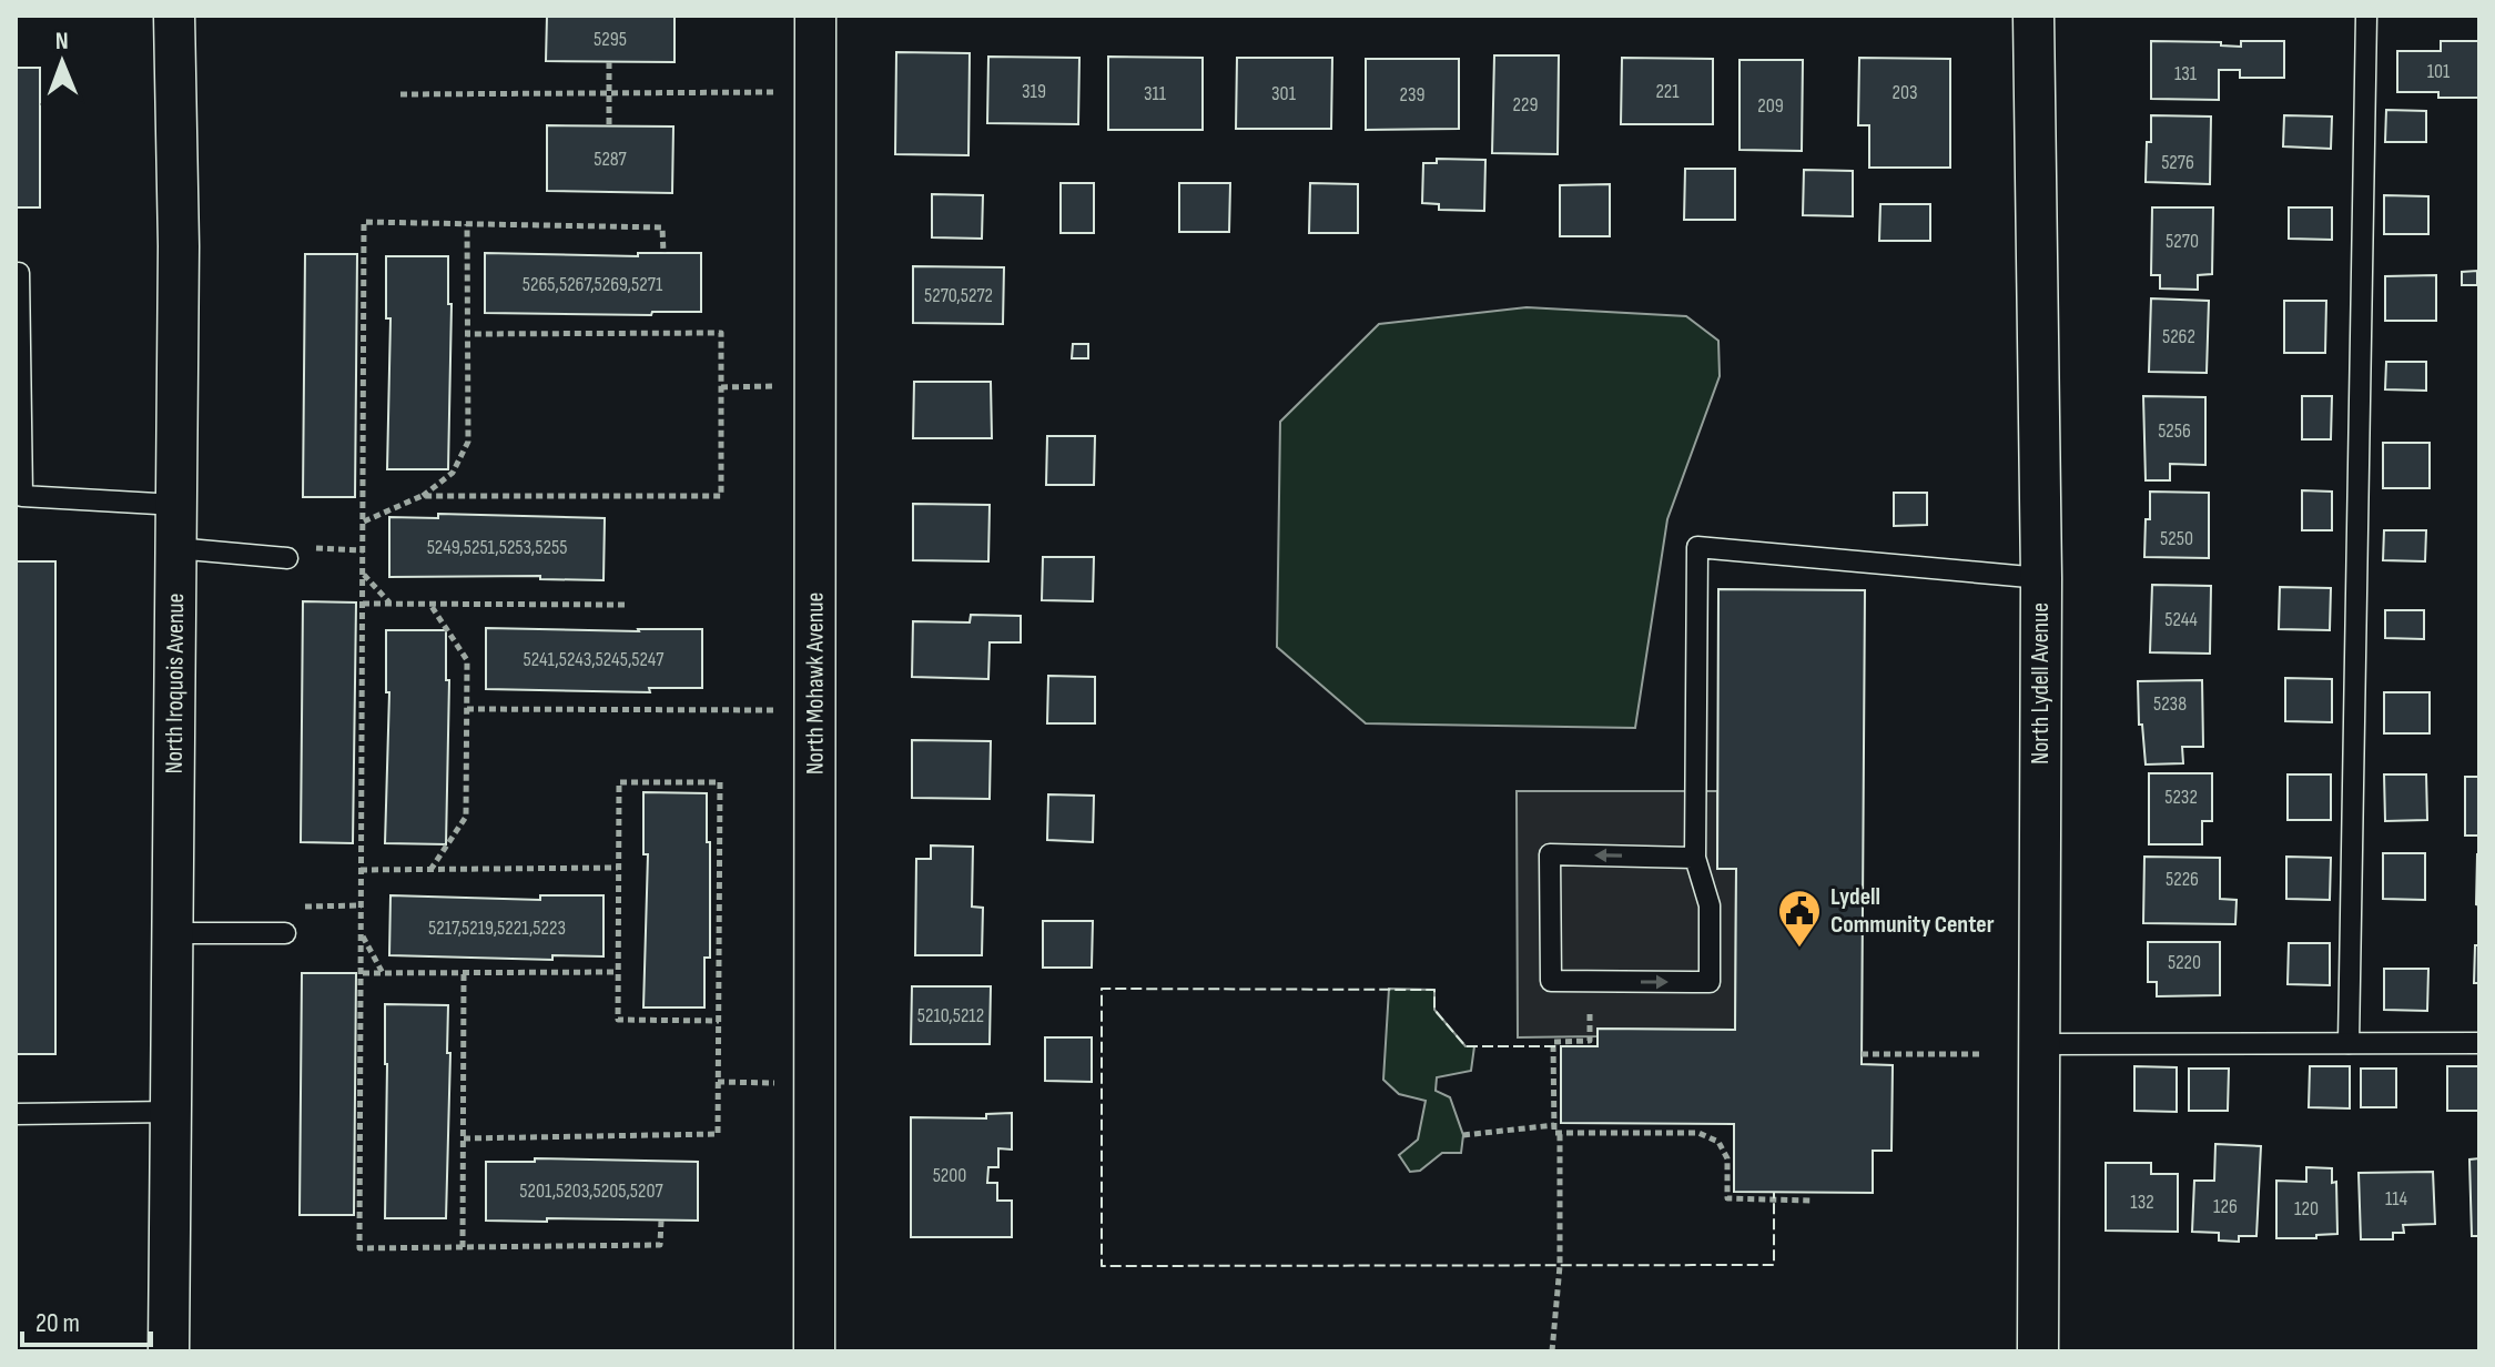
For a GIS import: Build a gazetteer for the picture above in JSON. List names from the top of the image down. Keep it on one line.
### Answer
{"streets":{"street":["North Iroquois Avenue","North Mohawk Avenue","North Lydell Avenue"]},"places":{"public building":["Lydell Community Center"]},"house_numbers":["5295","101","131","319","221","203","311","301","239","229","209","5287","5276","5270","5265,5267,5269,5271","5270,5272","5262","5256","5250","5249,5251,5253,5255","5244","5241,5243,5245,5247","5238","5232","5226","5217,5219,5221,5223","5220","5210,5212","5200","5201,5203,5205,5207","114","132","126","120"],"scale_bar":"20 m","north":"top"}
